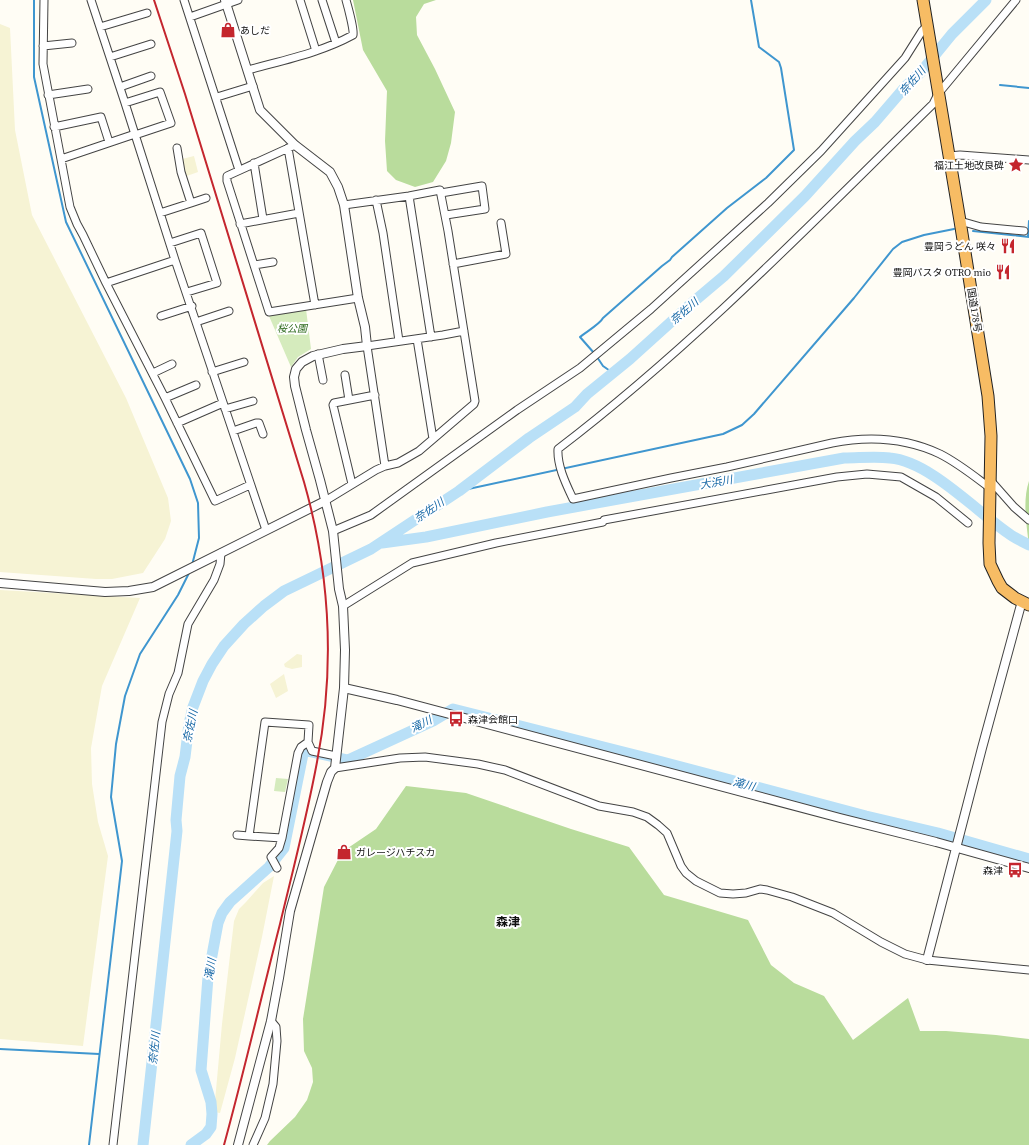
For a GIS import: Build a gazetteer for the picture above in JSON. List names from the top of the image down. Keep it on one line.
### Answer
{"streets":{"highway":["国道178号"]},"districts":["森津"],"water":["奈佐川","大浜川","滝川"],"parks":["桜公園"],"places":{"shop":["あしだ","ガレージハチスカ"],"place":["福江土地改良碑"],"restaurant":["豊岡うどん 咲々","豊岡パスタ OTRO mio"],"bus stop":["森津会館口","森津"]}}
